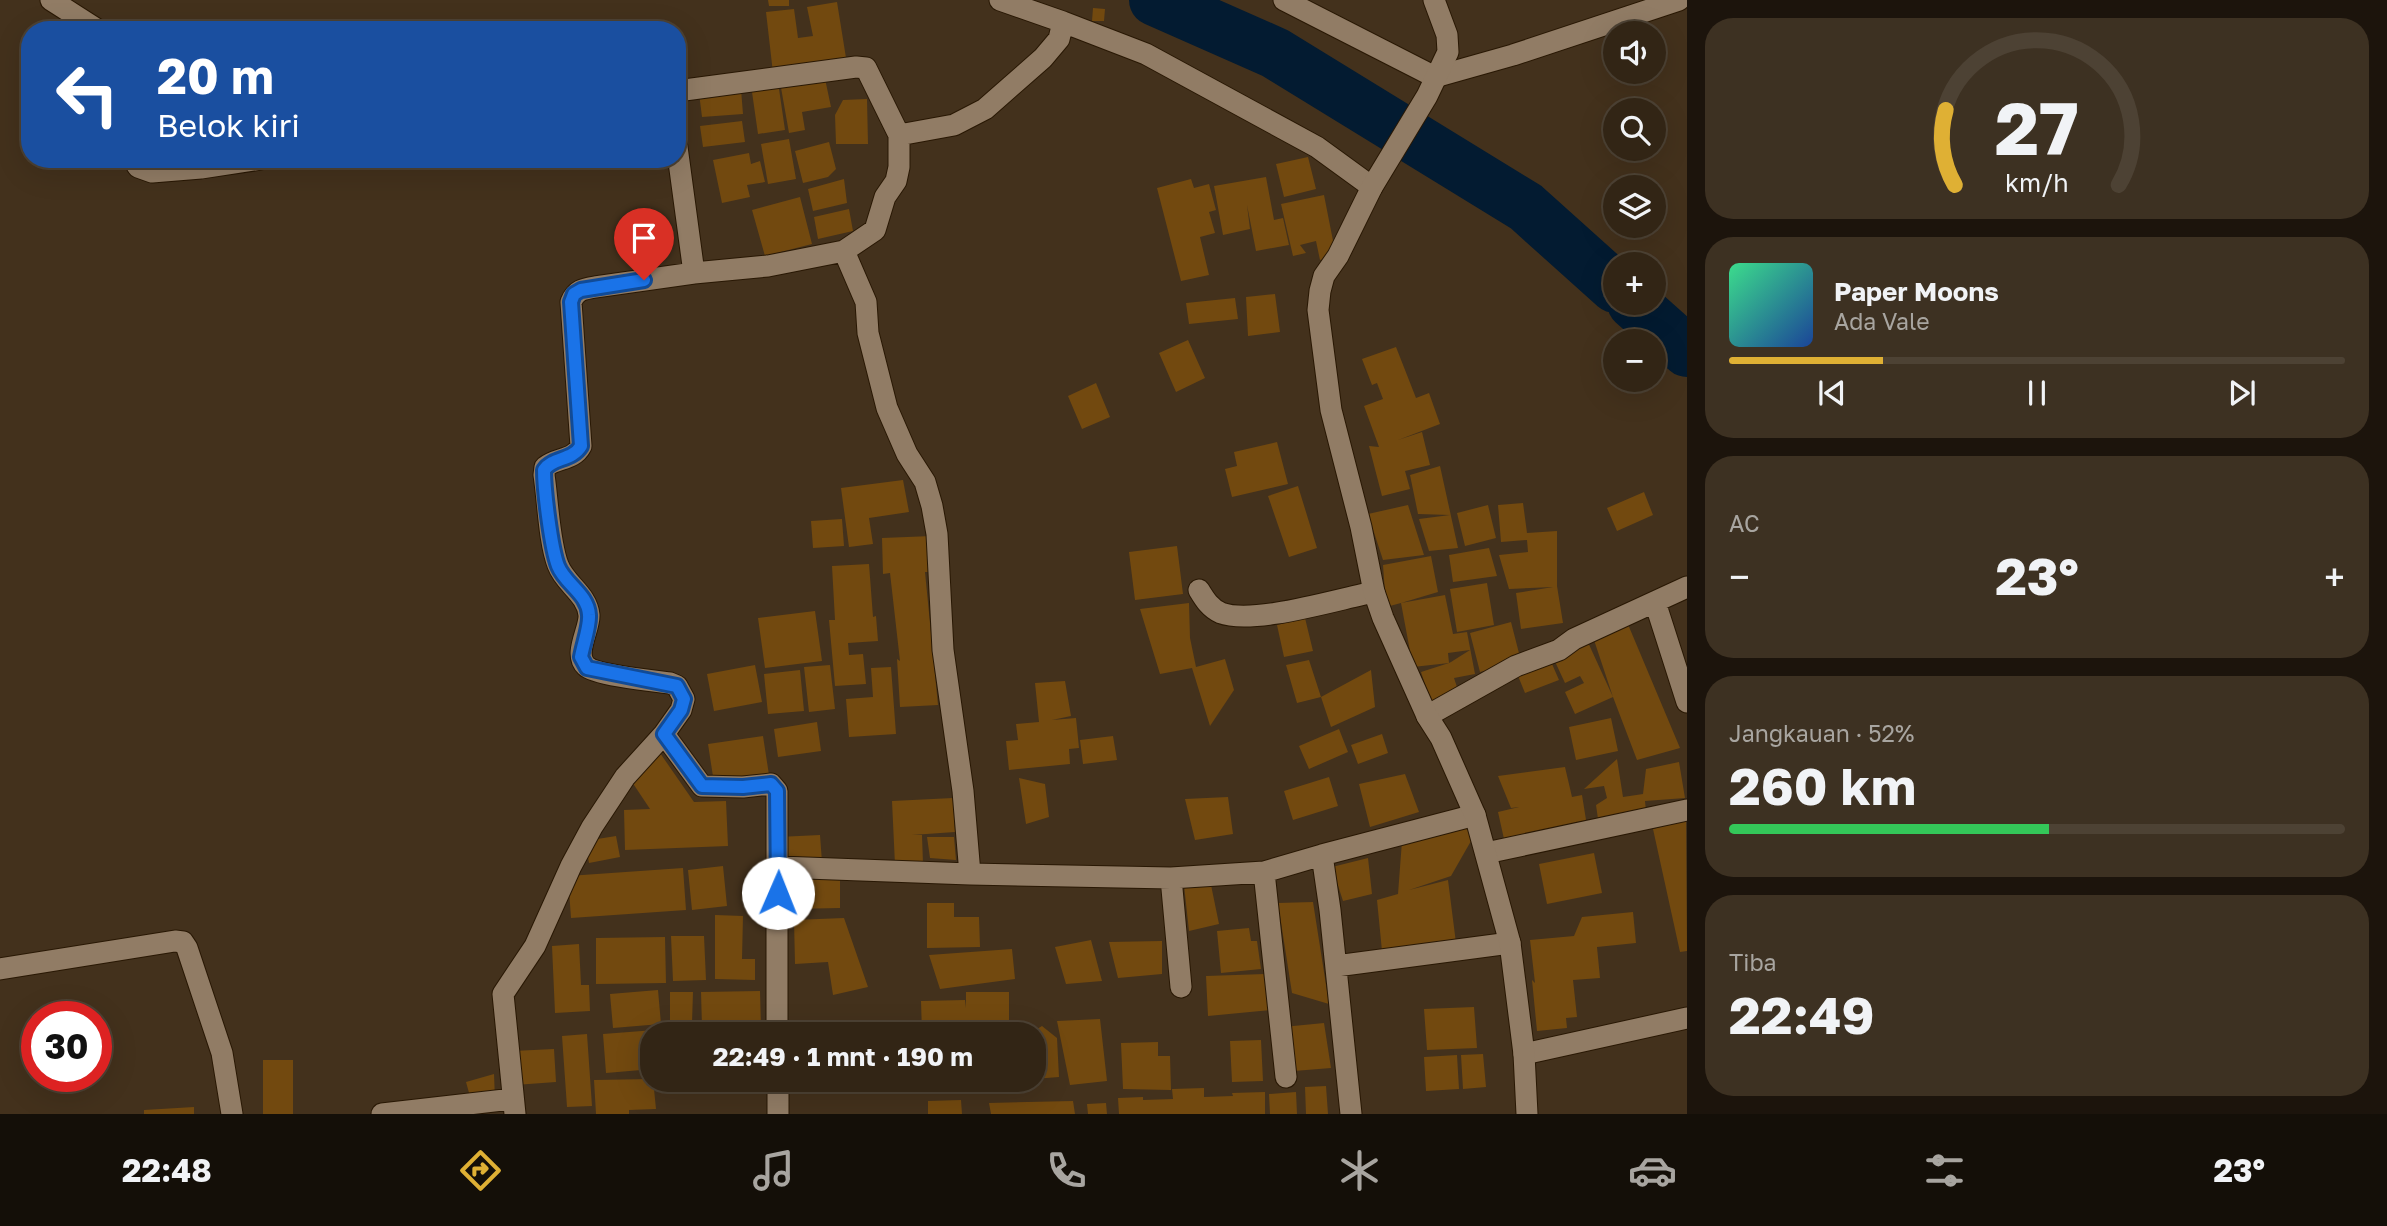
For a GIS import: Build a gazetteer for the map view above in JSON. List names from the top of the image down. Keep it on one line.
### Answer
{"page":{"map_buttons":["+","−"],"turn":["20 m","Belok kiri"],"song":["Paper Moons","Ada Vale"],"tile":["AC",["Jangkauan · 52%","260 km"],["Tiba","22:49"]],"heat":["−","23°","+"],"limit":"30","trip":"22:49 · 1 mnt · 190 m","tabs":["22:48","23°"],"gauge":["27","km/h"]}}
